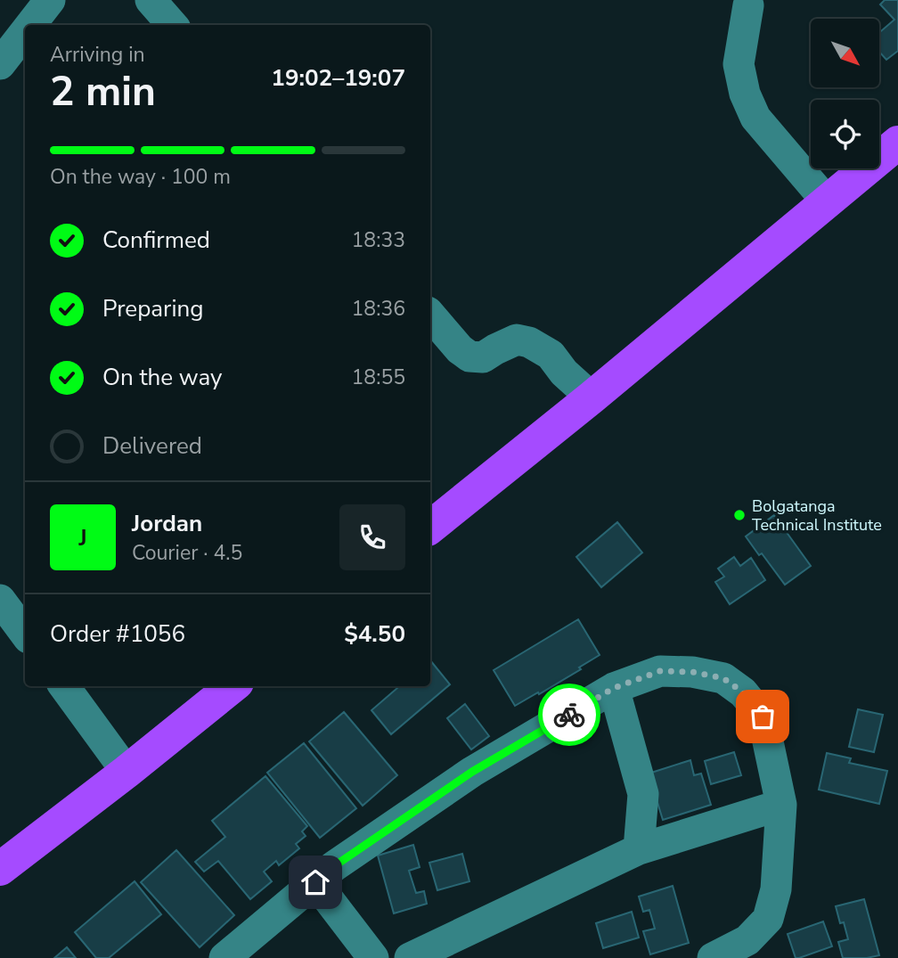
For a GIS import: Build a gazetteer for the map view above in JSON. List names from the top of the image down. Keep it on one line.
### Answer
{"places":["Bolgatanga Technical Institute"],"north":"bottom right","page":{"heading":["2 min","Arriving in","19:02–19:07"],"panel":["Jordan","Courier · 4.5","Order #1056","$4.50"],"bar":"On the way · 100 m","list":[["Confirmed","18:33"],["Preparing","18:36"],["On the way","18:55"],"Delivered"],"round":"J"}}
